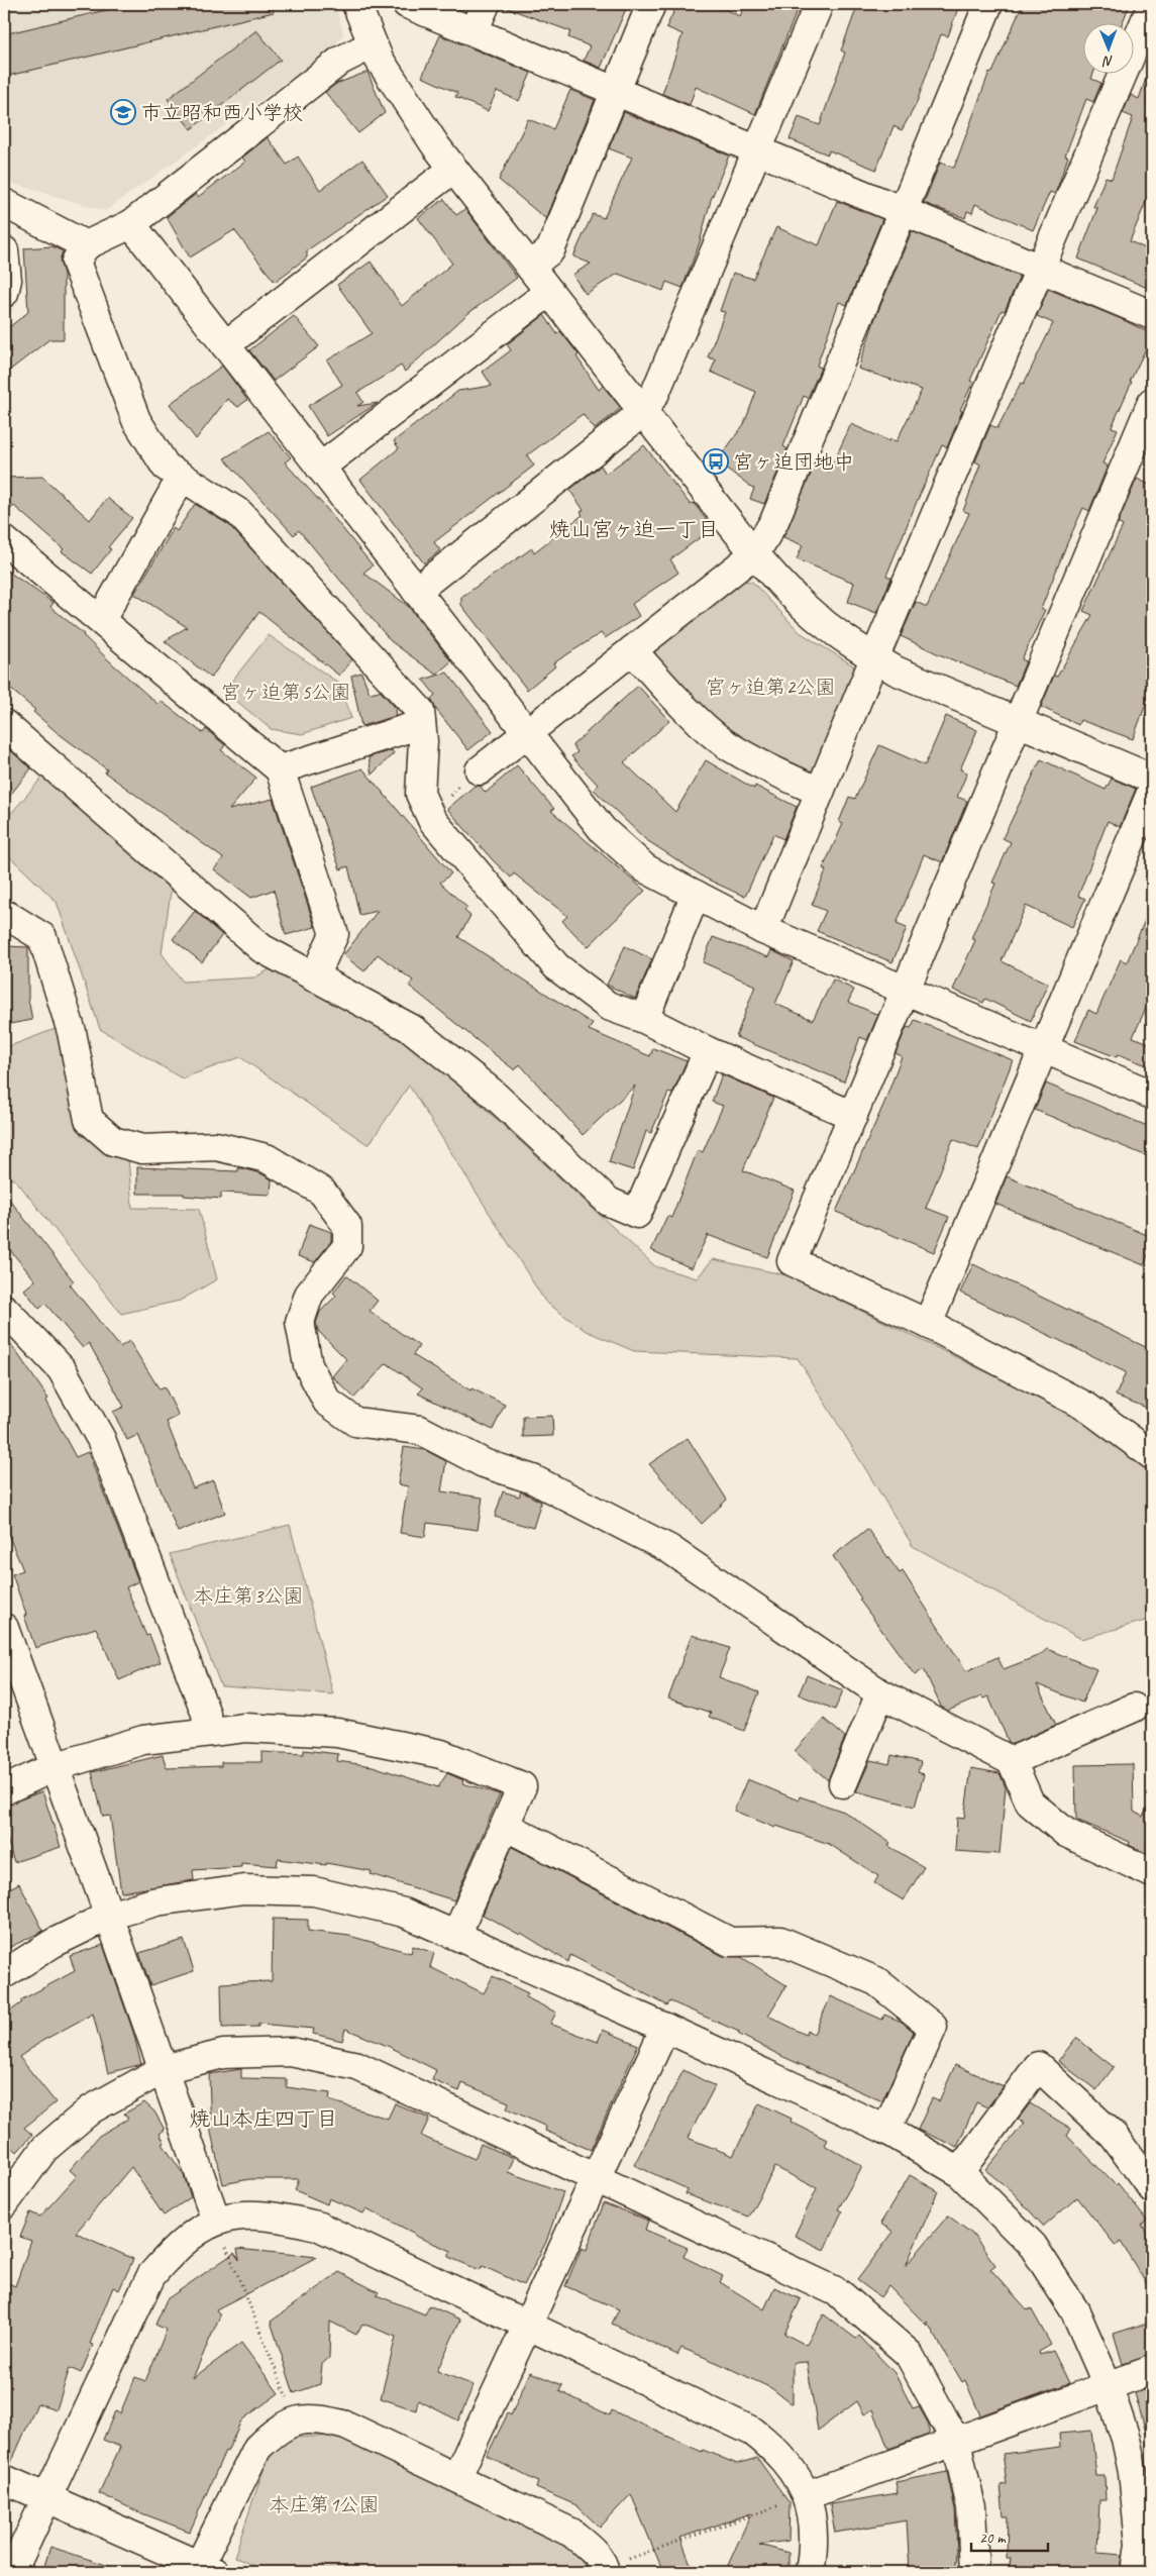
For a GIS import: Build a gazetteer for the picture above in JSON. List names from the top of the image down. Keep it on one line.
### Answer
{"districts":["焼山宮ヶ迫一丁目","焼山本庄四丁目"],"parks":["宮ヶ迫第2公園","宮ヶ迫第5公園","本庄第3公園","本庄第1公園"],"places":{"school or university":["市立昭和西小学校"],"bus stop":["宮ヶ迫団地中"]},"scale_bar":"20 m","north":"bottom"}
